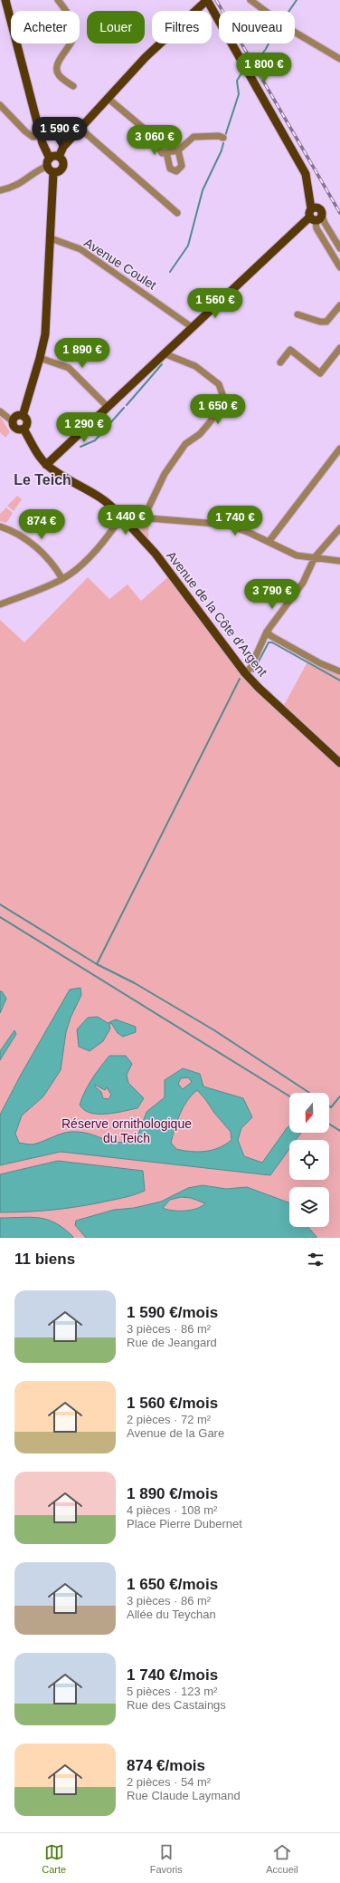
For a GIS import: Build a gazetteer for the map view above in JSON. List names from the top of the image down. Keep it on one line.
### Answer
{"streets":{"main road":["Avenue de la Côte d'Argent"],"street":["Avenue Coulet"]},"districts":["Le Teich"],"parks":["Réserve ornithologique du Teich"],"north":"bottom","page":{"chip":["Acheter","Louer","Filtres","Nouveau"],"price":["1 800 €","1 590 €","3 060 €","1 560 €","1 890 €","1 650 €","1 290 €","1 440 €","1 740 €","874 €","3 790 €"],"heading":"11 biens","list":[{"name":"1 590 €/mois","note":"3 pièces · 86 m² · Rue de Jeangard"},{"name":"1 560 €/mois","note":"2 pièces · 72 m² · Avenue de la Gare"},{"name":"1 890 €/mois","note":"4 pièces · 108 m² · Place Pierre Dubernet"},{"name":"1 650 €/mois","note":"3 pièces · 86 m² · Allée du Teychan"},{"name":"1 740 €/mois","note":"5 pièces · 123 m² · Rue des Castaings"},{"name":"874 €/mois","note":"2 pièces · 54 m² · Rue Claude Laymand"}],"tabs":["Carte","Favoris","Accueil"]}}
